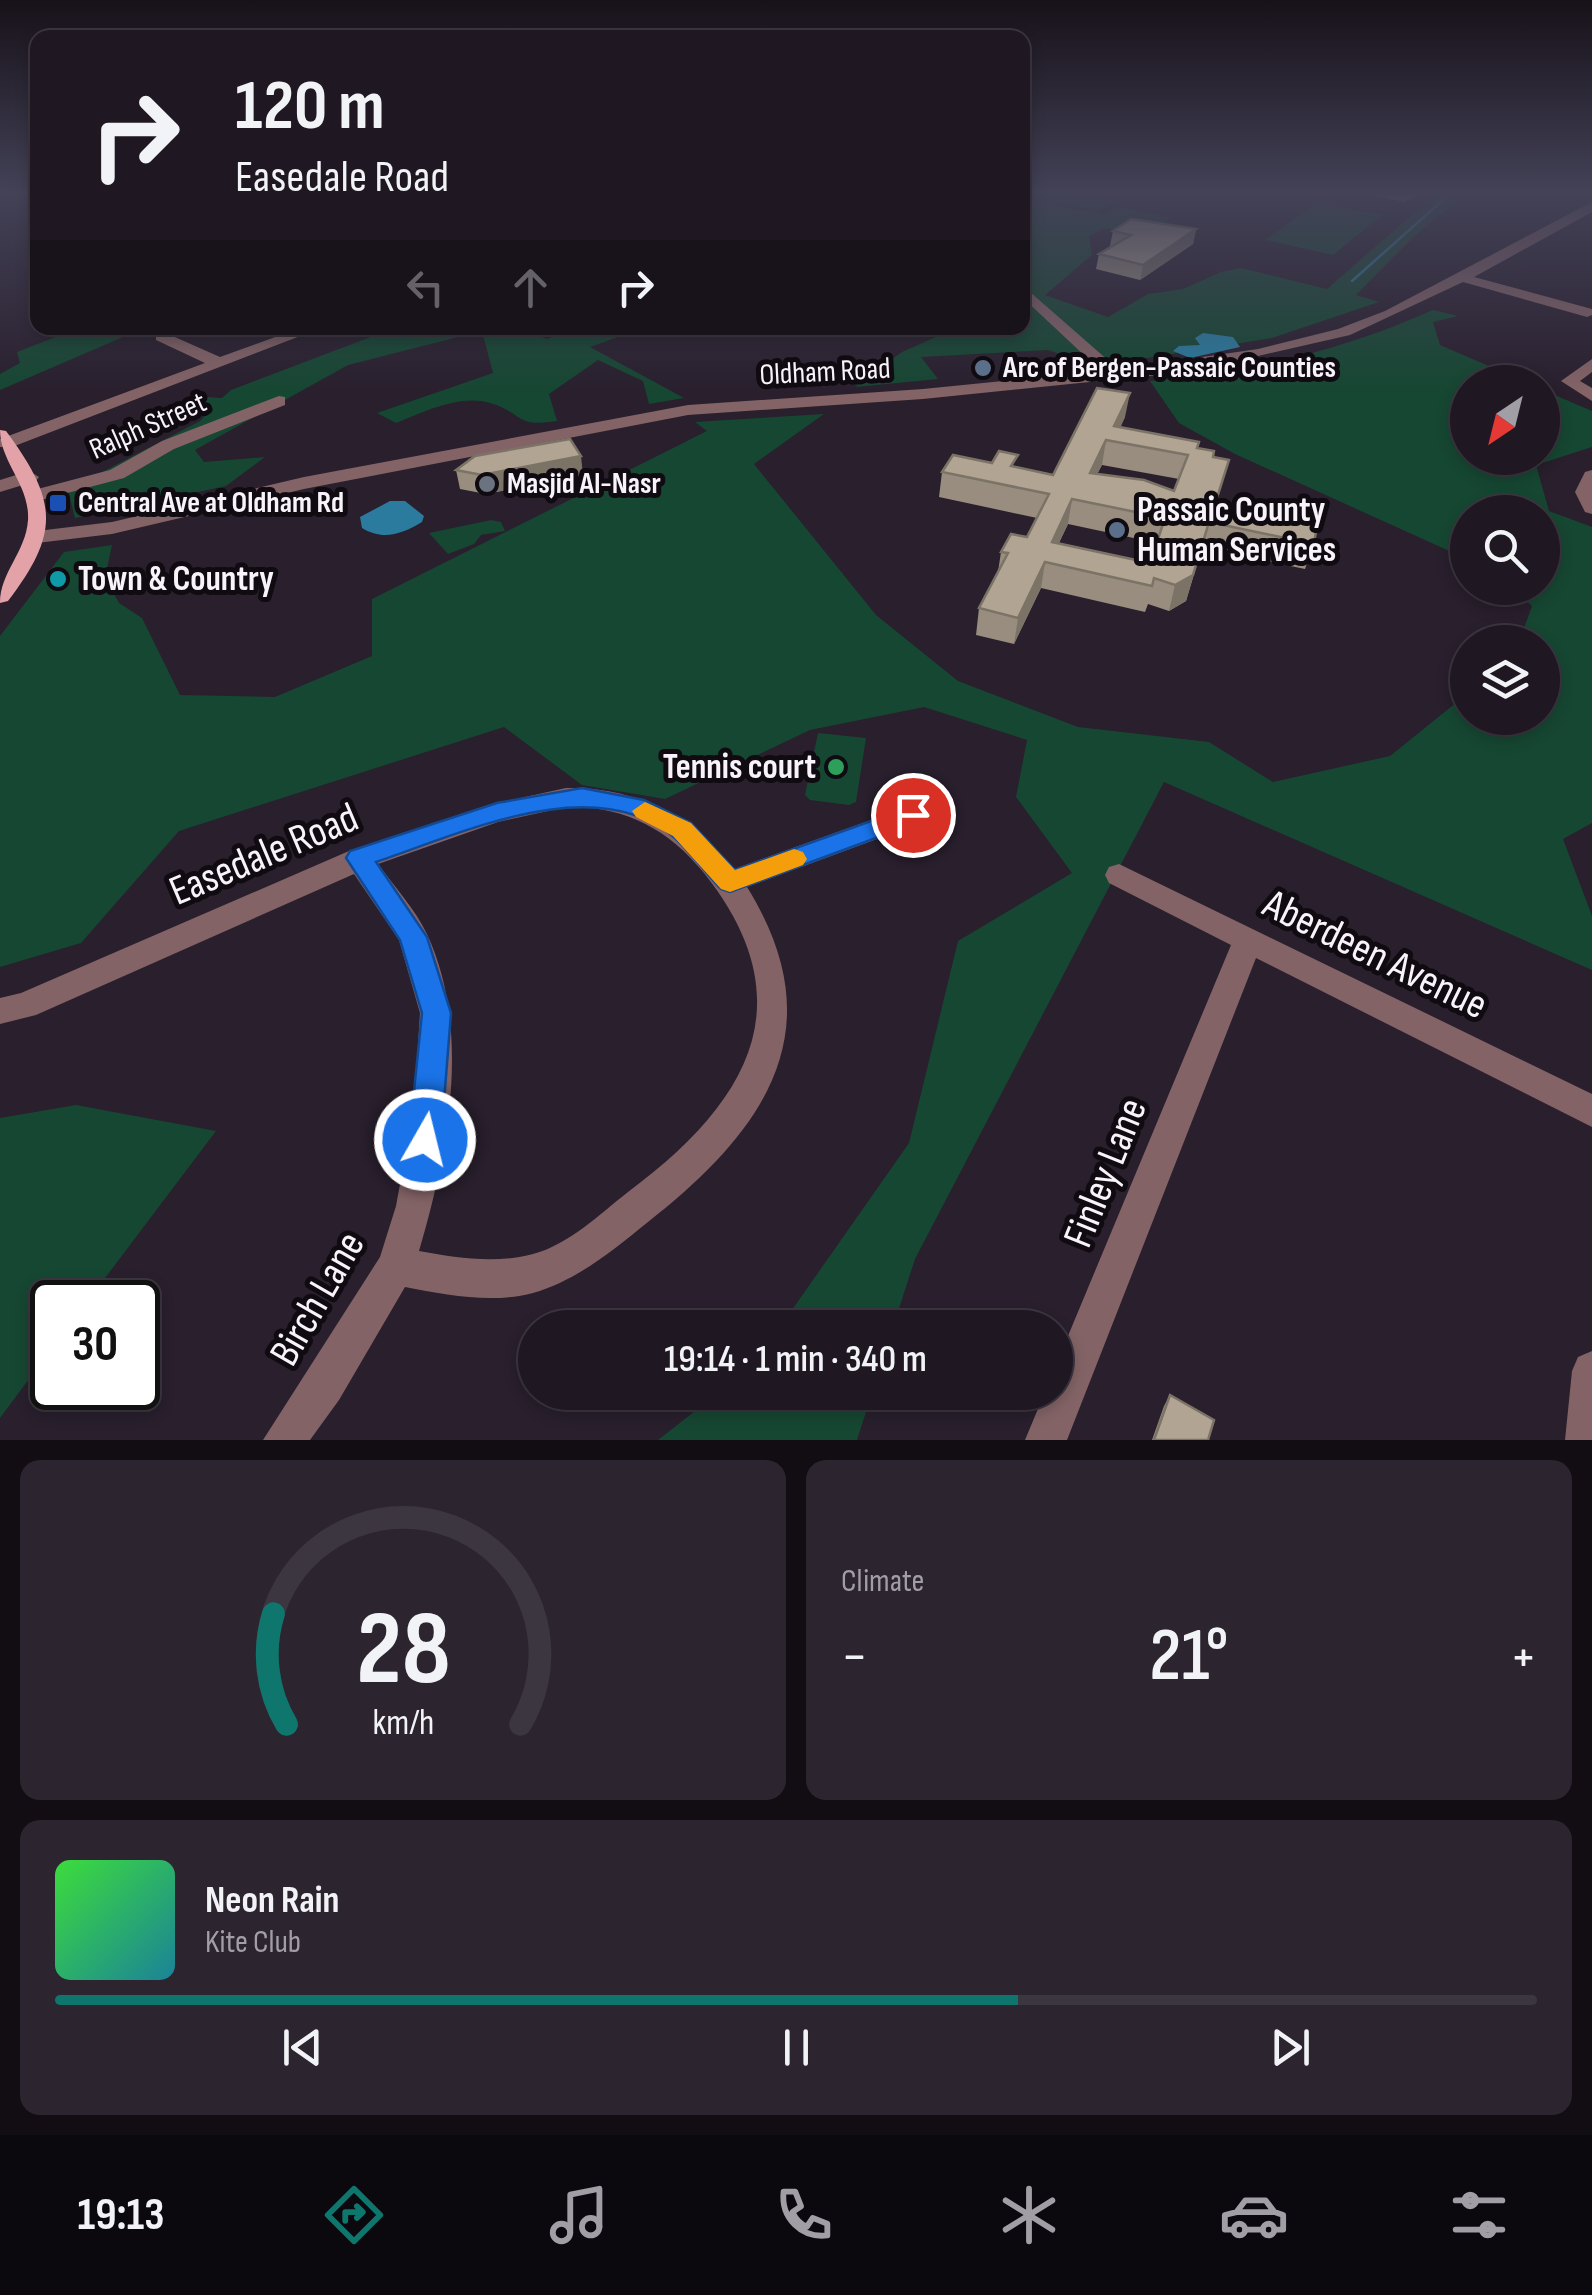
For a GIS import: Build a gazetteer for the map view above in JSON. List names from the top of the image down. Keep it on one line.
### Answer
{"streets":{"street":["Oldham Road","Ralph Street","Easedale Road","Aberdeen Avenue","Finley Lane","Birch Lane"]},"crossings":[["Easedale Road","Birch Lane"],["Aberdeen Avenue","Finley Lane"]],"places":{"other":["Arc of Bergen-Passaic Counties","Masjid Al-Nasr","Passaic County Human Services","Town & Country","Tennis court"],"transit":["Central Ave at Oldham Rd"]},"north":"bottom left","page":{"turn":["120 m","Easedale Road"],"limit":"30","trip":"19:14 · 1 min · 340 m","tile":"Climate","heat":["−","21°","+"],"song":["Neon Rain","Kite Club"],"tabs":"19:13","gauge":["28","km/h"]}}
